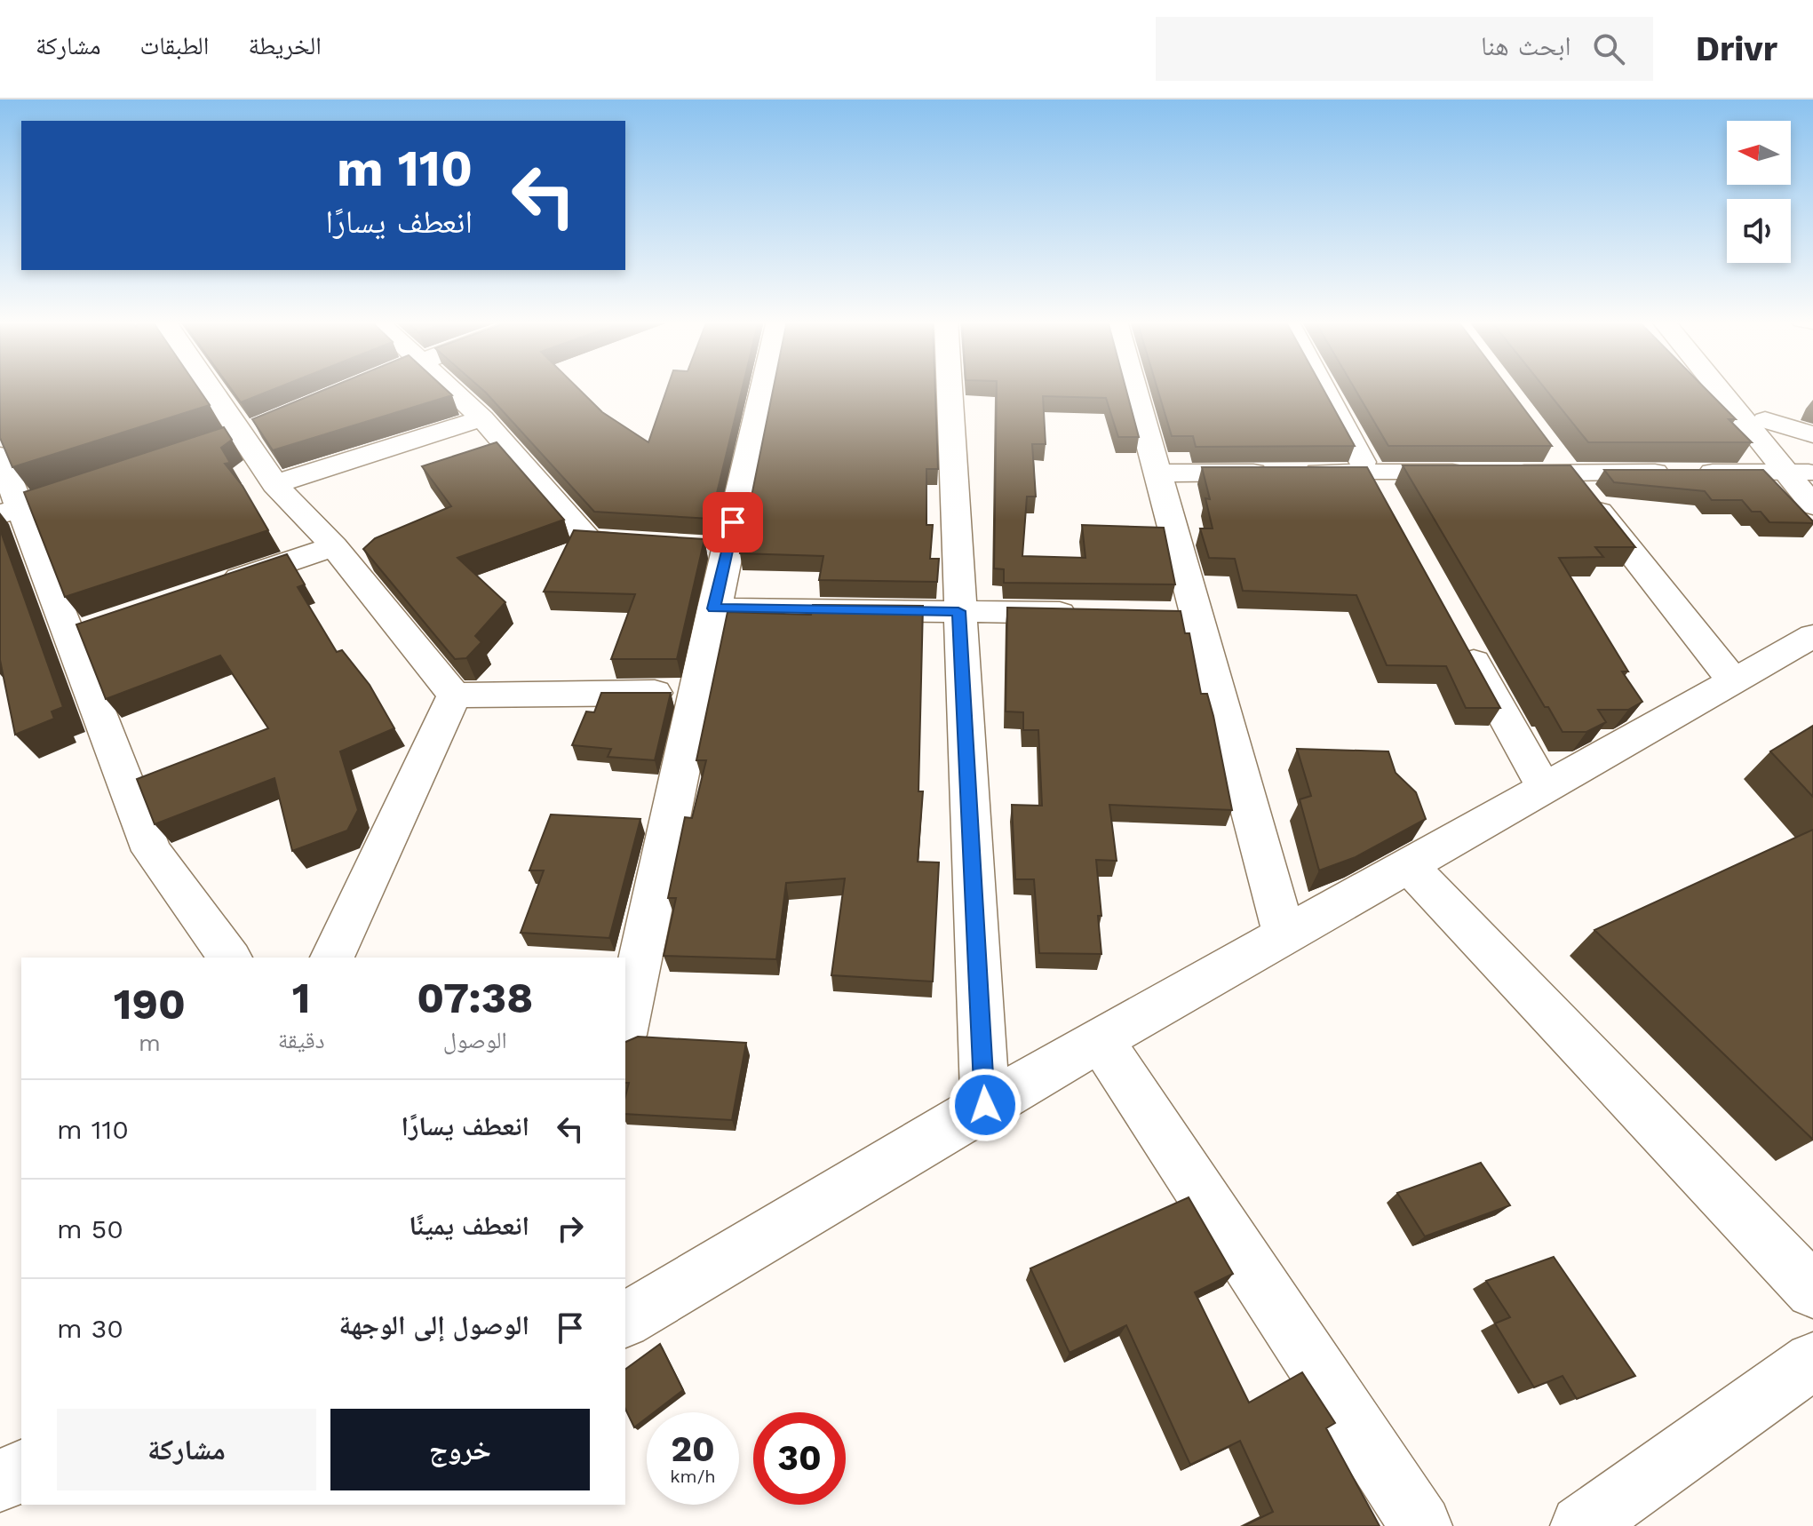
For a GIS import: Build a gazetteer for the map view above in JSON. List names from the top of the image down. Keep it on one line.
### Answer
{"north":"left","page":{"header":"Drivr","search":"ابحث هنا","nav":["الخريطة","الطبقات","مشاركة"],"turn":["110 m","انعطف يسارًا"],"eta":["07:38","الوصول","1","دقيقة","190","m"],"list":[{"name":"انعطف يسارًا","value":"110 m"},{"name":"انعطف يمينًا","value":"50 m"},{"name":"الوصول إلى الوجهة","value":"30 m"}],"buttons":["خروج","مشاركة"],"speed":"20 km/h","limit":"30"}}
